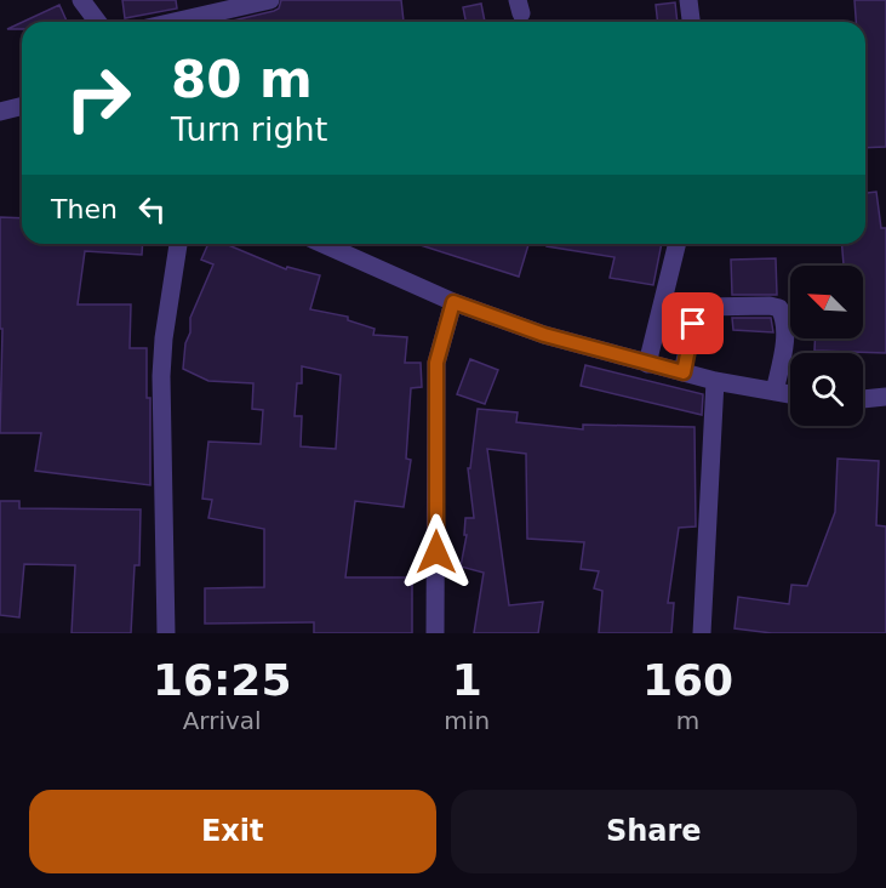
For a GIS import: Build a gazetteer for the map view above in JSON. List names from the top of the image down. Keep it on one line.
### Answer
{"north":"top left","page":{"turn":["80 m","Turn right"],"then":"Then","eta":["16:25","Arrival","1","min","160","m"],"buttons":["Exit","Share"]}}
